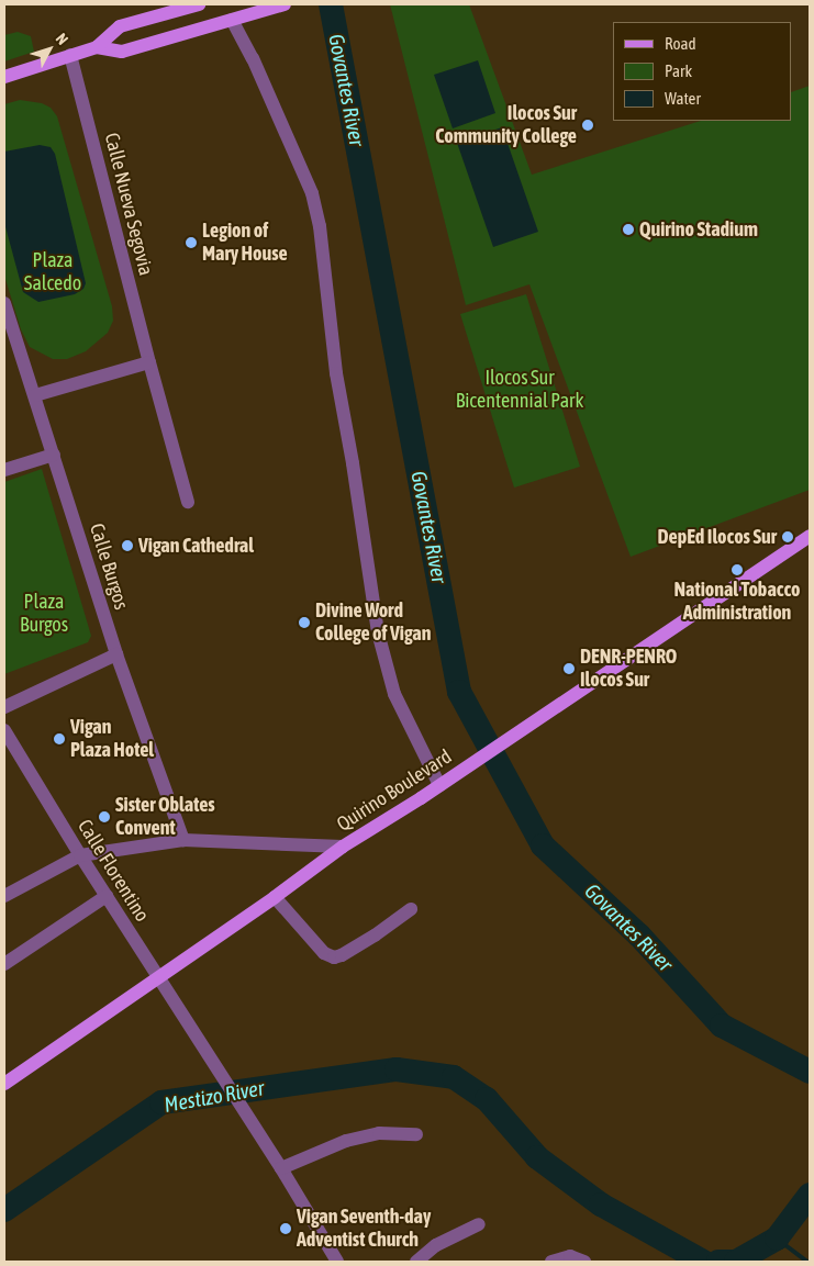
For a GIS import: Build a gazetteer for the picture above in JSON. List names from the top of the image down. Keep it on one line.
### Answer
{"streets":{"main road":["Quirino Boulevard"],"street":["Calle Nueva Segovia","Calle Burgos","Calle Florentino"]},"crossings":[["Quirino Boulevard","Calle Florentino"]],"water":["Govantes River","Mestizo River"],"parks":["Plaza Salcedo","Ilocos Sur Bicentennial Park","Plaza Burgos"],"places":["Ilocos Sur Community College","Quirino Stadium","Legion of Mary House","DepEd Ilocos Sur","Vigan Cathedral","National Tobacco Administration","Divine Word College of Vigan","DENR-PENRO Ilocos Sur","Vigan Plaza Hotel","Sister Oblates Convent","Vigan Seventh-day Adventist Church"],"legend":["Road","Park","Water"],"north":"top right"}
